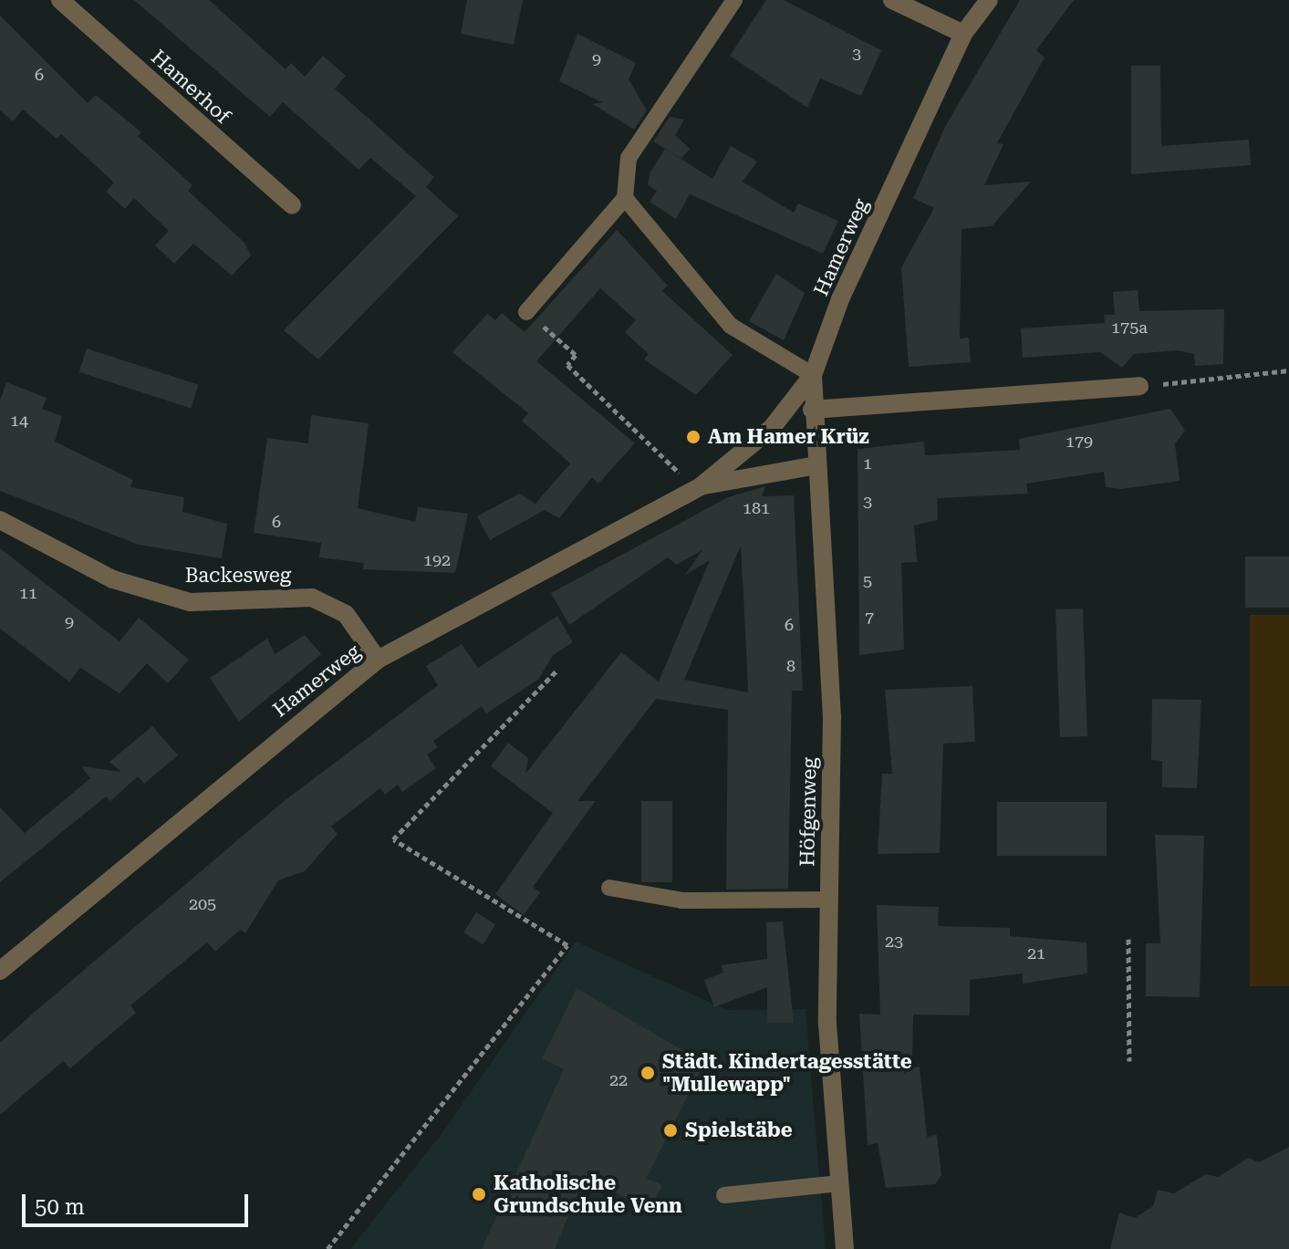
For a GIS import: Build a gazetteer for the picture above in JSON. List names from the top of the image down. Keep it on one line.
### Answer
{"streets":{"street":["Hamerhof","Hamerweg","Backesweg","Höfgenweg"]},"crossings":[["Hamerweg","Backesweg"],["Hamerweg","Höfgenweg"]],"places":["Am Hamer Krüz","Städt. Kindertagesstätte \"Mullewapp\"","Spielstäbe","Katholische Grundschule Venn"],"house_numbers":["3","9","6","175a","14","179","1","3","181","6","192","5","11","7","9","6","8","205","23","21","22"],"scale_bar":"50 m"}
